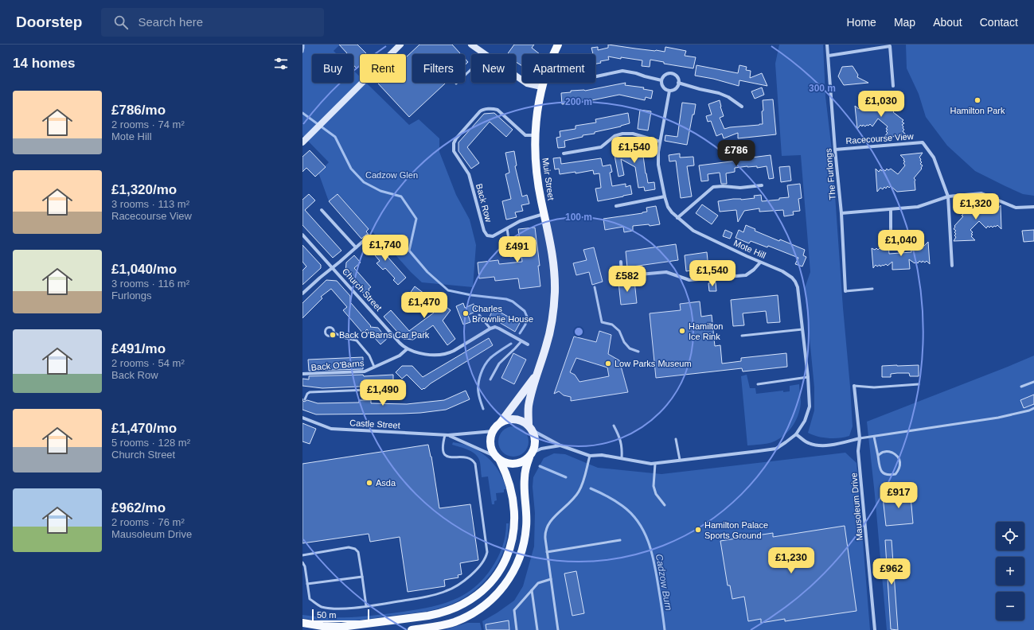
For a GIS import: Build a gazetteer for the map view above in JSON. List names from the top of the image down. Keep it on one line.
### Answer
{"streets":{"main road":["Muir Street"],"street":["Racecourse View","The Furlongs","Back Row","Mote Hill","Church Street","Back O'Barns","Castle Street","Mausoleum Drive"]},"crossings":[["Racecourse View","The Furlongs"],["Muir Street","Back Row"],["Muir Street","Mote Hill"],["Muir Street","Castle Street"],["Mote Hill","Castle Street"],["Church Street","Back O'Barns"]],"water":["Cadzow Burn"],"parks":["Cadzow Glen"],"places":["Hamilton Park","Charles Brownlie House","Hamilton Ice Rink","Back O'Barns Car Park","Low Parks Museum","Asda","Hamilton Palace Sports Ground"],"scale_bar":"50 m","page":{"header":"Doorstep","search":"Search here","nav":["Home","Map","About","Contact"],"heading":"14 homes","chip":["Buy","Rent","Filters","New","Apartment"],"list":[{"name":"£786/mo","note":"2 rooms · 74 m² · Mote Hill"},{"name":"£1,320/mo","note":"3 rooms · 113 m² · Racecourse View"},{"name":"£1,040/mo","note":"3 rooms · 116 m² · Furlongs"},{"name":"£491/mo","note":"2 rooms · 54 m² · Back Row"},{"name":"£1,470/mo","note":"5 rooms · 128 m² · Church Street"},{"name":"£962/mo","note":"2 rooms · 76 m² · Mausoleum Drive"}],"price":["£1,030","£1,540","£786","£1,320","£1,040","£1,740","£491","£1,540","£582","£1,470","£1,490","£917","£1,230","£962"],"map_buttons":["+","−"],"scale":"50 m"},"rings":["300 m","200 m","100 m"]}
